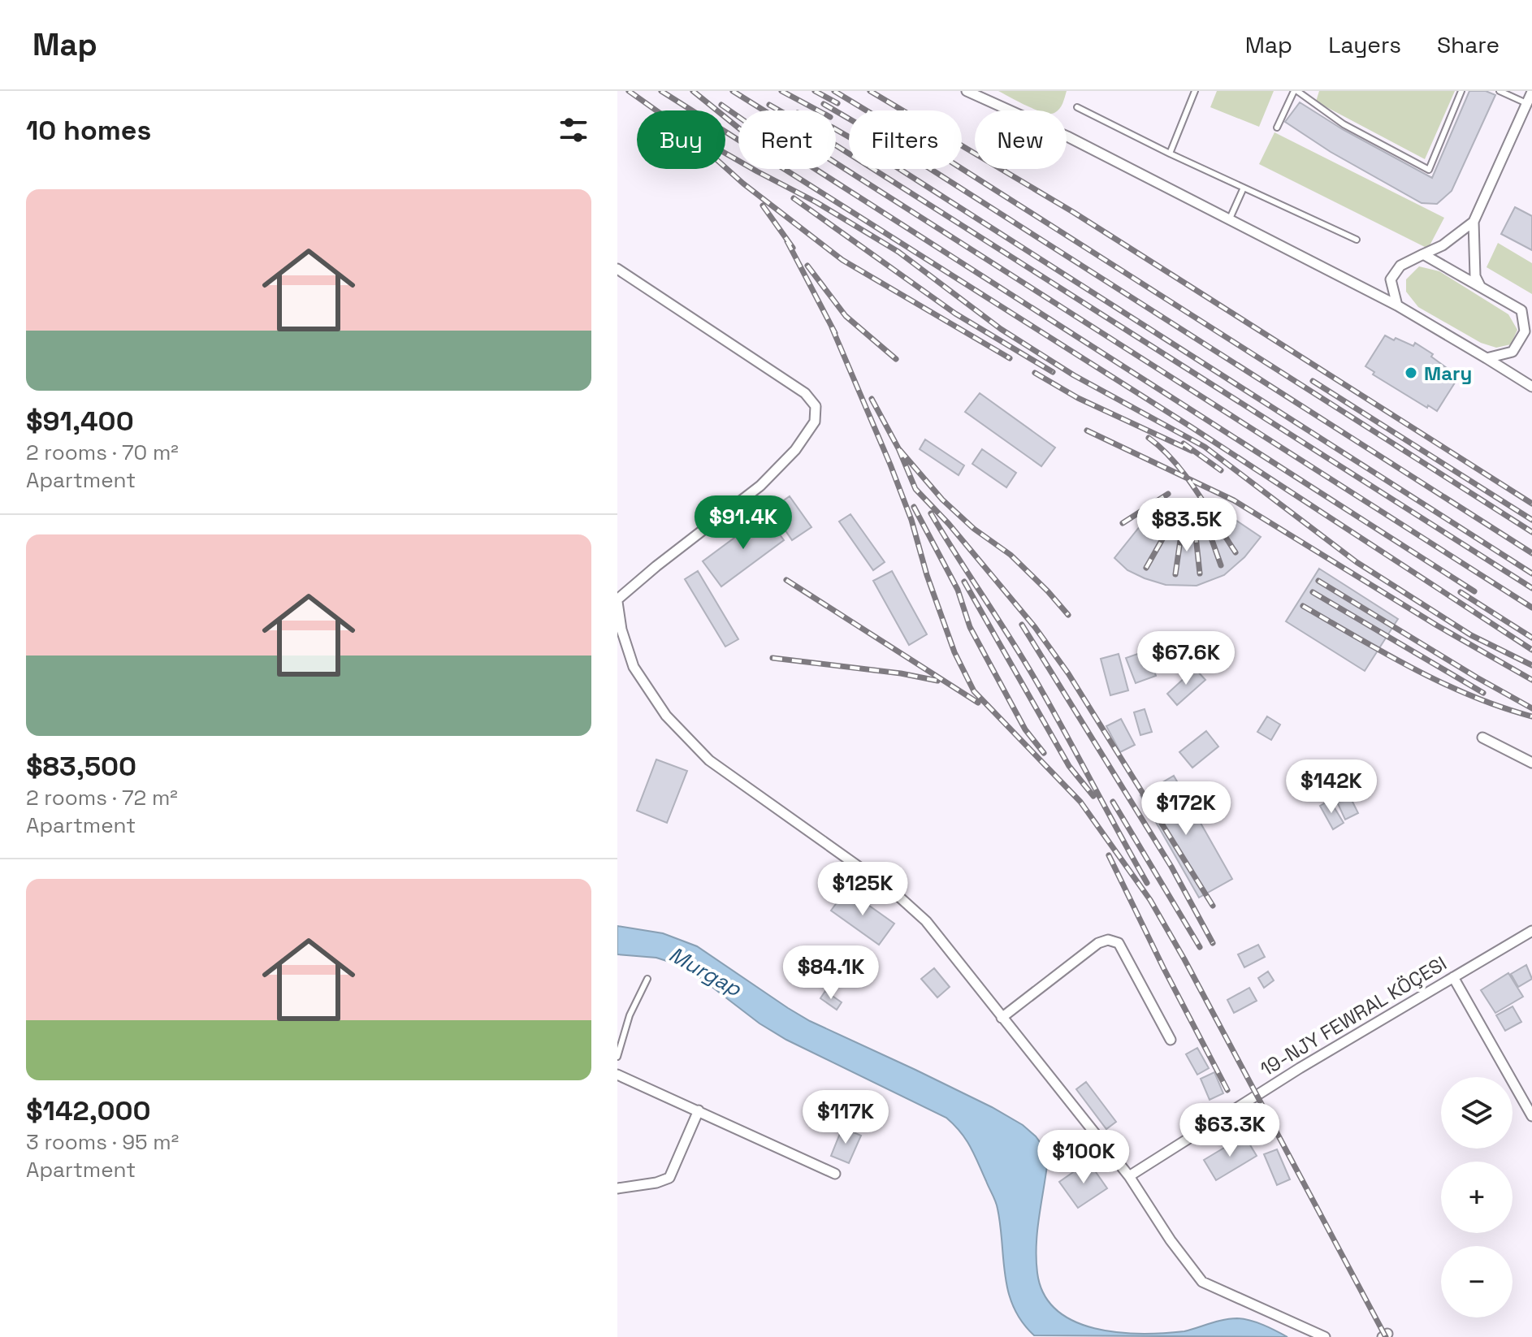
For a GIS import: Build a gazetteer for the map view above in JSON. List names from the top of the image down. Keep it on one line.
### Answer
{"streets":{"street":["19-NJY FEWRAL KÖÇESI"]},"water":["Murgap"],"places":["Mary"],"page":{"header":"Map","nav":["Map","Layers","Share"],"heading":"10 homes","chip":["Buy","Rent","Filters","New"],"list":[{"name":"$91,400","note":"2 rooms · 70 m² · Apartment"},{"name":"$83,500","note":"2 rooms · 72 m² · Apartment"},{"name":"$142,000","note":"3 rooms · 95 m² · Apartment"}],"price":["$91.4K","$83.5K","$67.6K","$142K","$172K","$125K","$84.1K","$117K","$63.3K","$100K"],"map_buttons":["+","−"]}}
